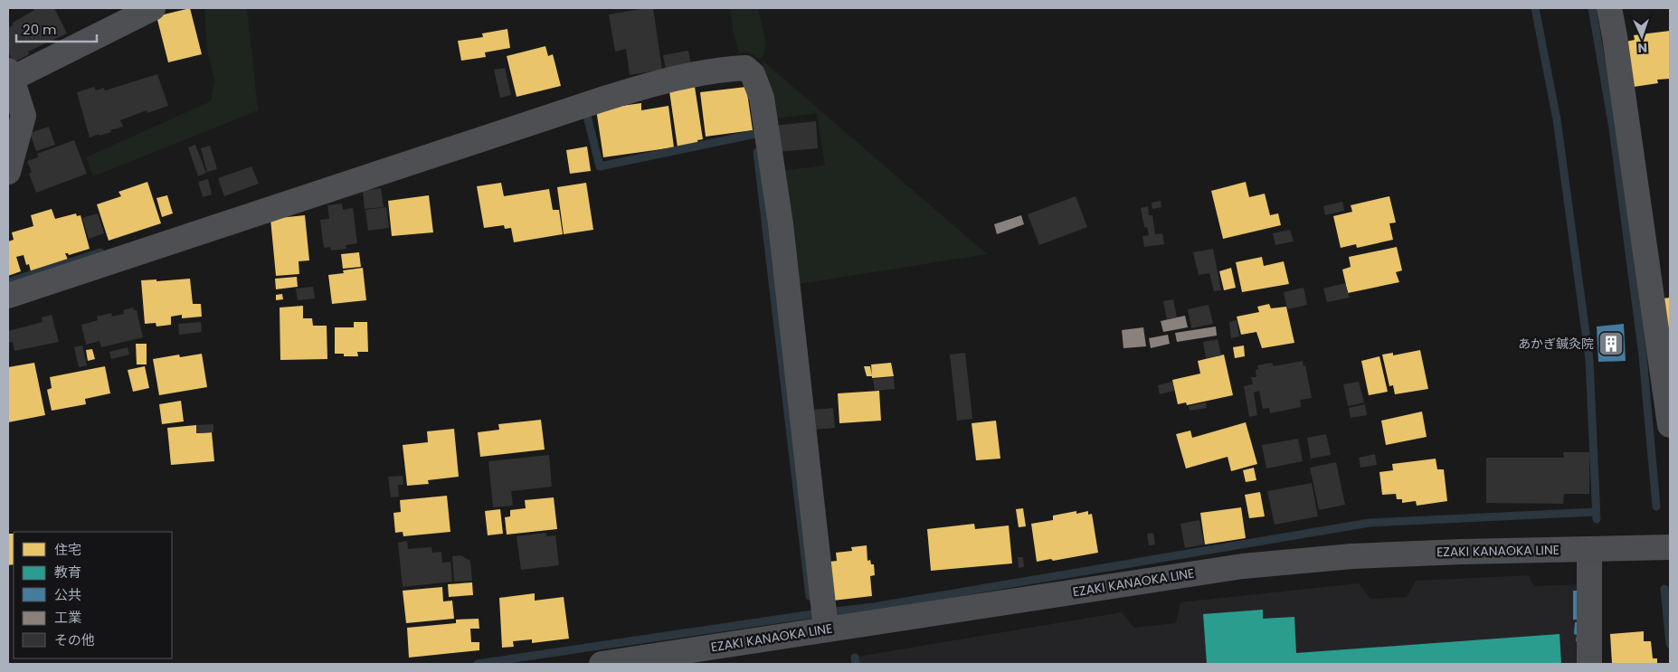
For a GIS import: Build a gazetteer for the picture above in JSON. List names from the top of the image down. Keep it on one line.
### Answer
{"streets":{"main road":["EZAKI KANAOKA LINE"]},"places":{"building":["あかぎ鍼灸院"]},"legend":["住宅","教育","公共","工業","その他"],"scale_bar":"20 m","north":"bottom"}
